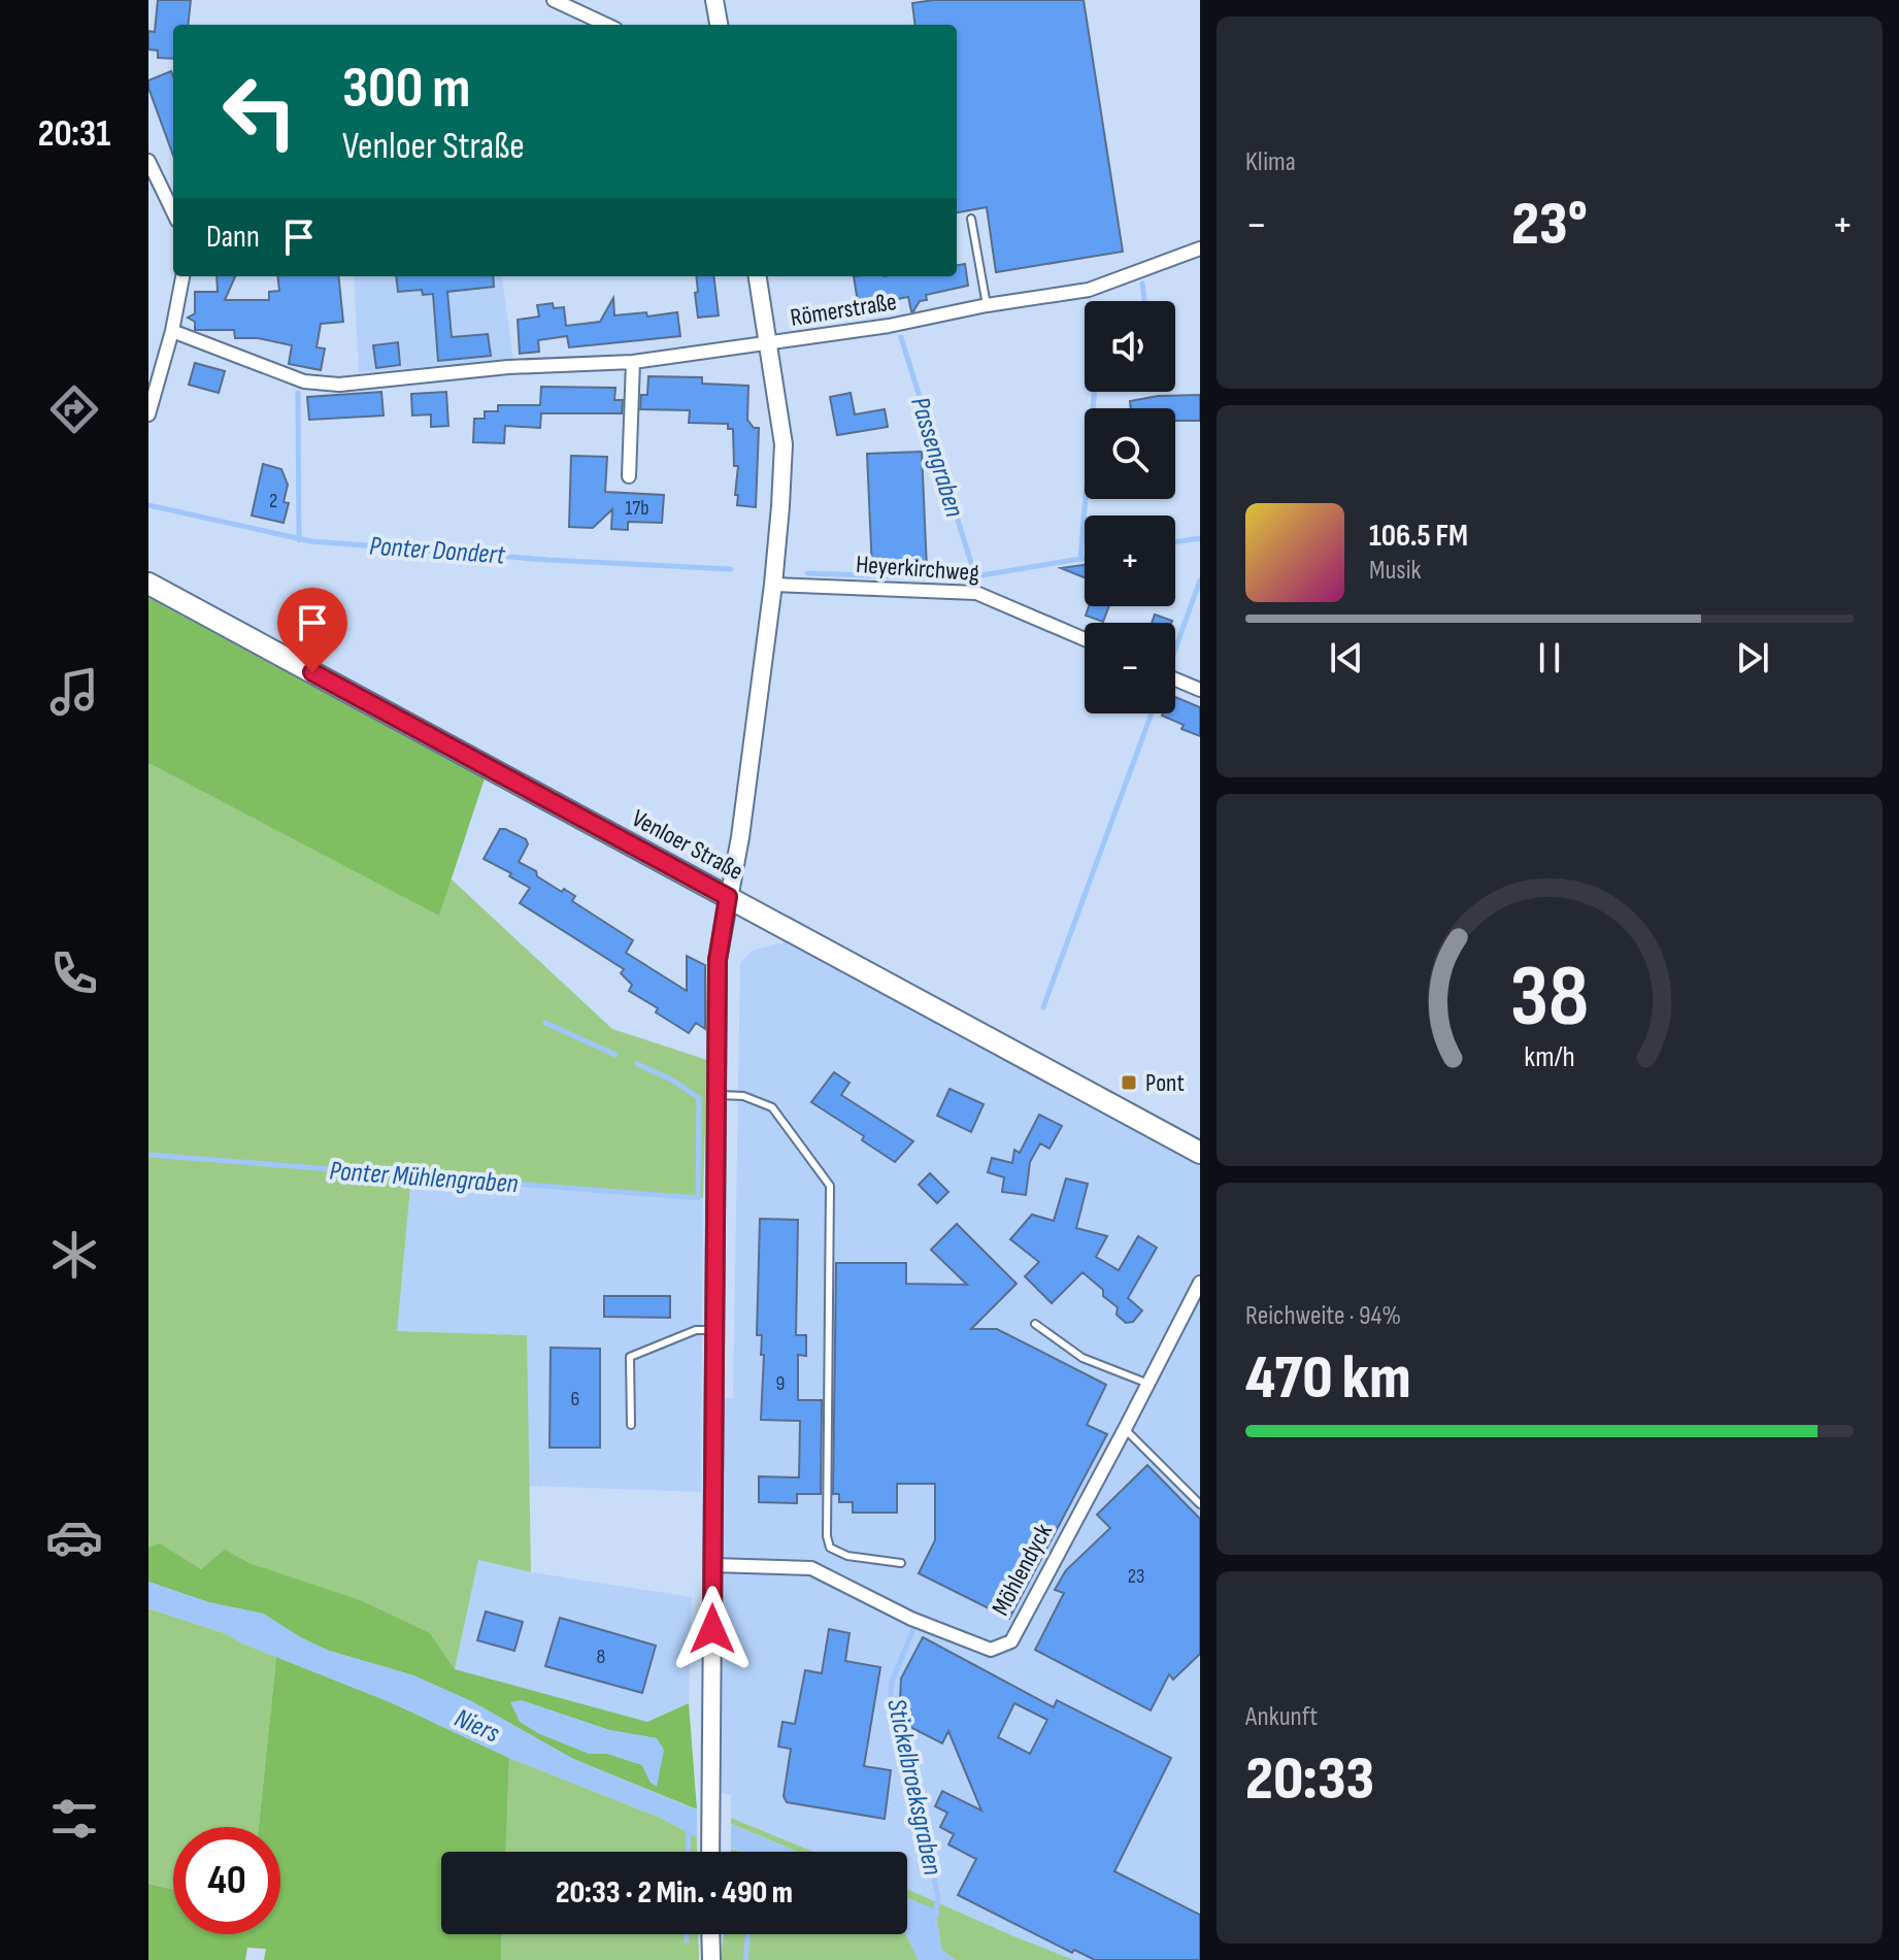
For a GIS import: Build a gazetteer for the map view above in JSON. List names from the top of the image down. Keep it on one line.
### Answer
{"streets":{"main road":["Venloer Straße"],"street":["Römerstraße","Heyerkirchweg","Möhlendyck"]},"water":["Passengraben","Ponter Dondert","Ponter Mühlengraben","Niers","Stickelbroeksgraben"],"places":{"transit":["Pont"]},"house_numbers":["2","17b","9","6","23","8"],"page":{"tabs":"20:31","tile":["Klima",["Reichweite · 94%","470 km"],["Ankunft","20:33"]],"turn":["300 m","Venloer Straße"],"heat":["−","23°","+"],"then":"Dann","map_buttons":["+","−"],"song":["106.5 FM","Musik"],"limit":"40","trip":"20:33 · 2 Min. · 490 m","gauge":["38","km/h"]}}
